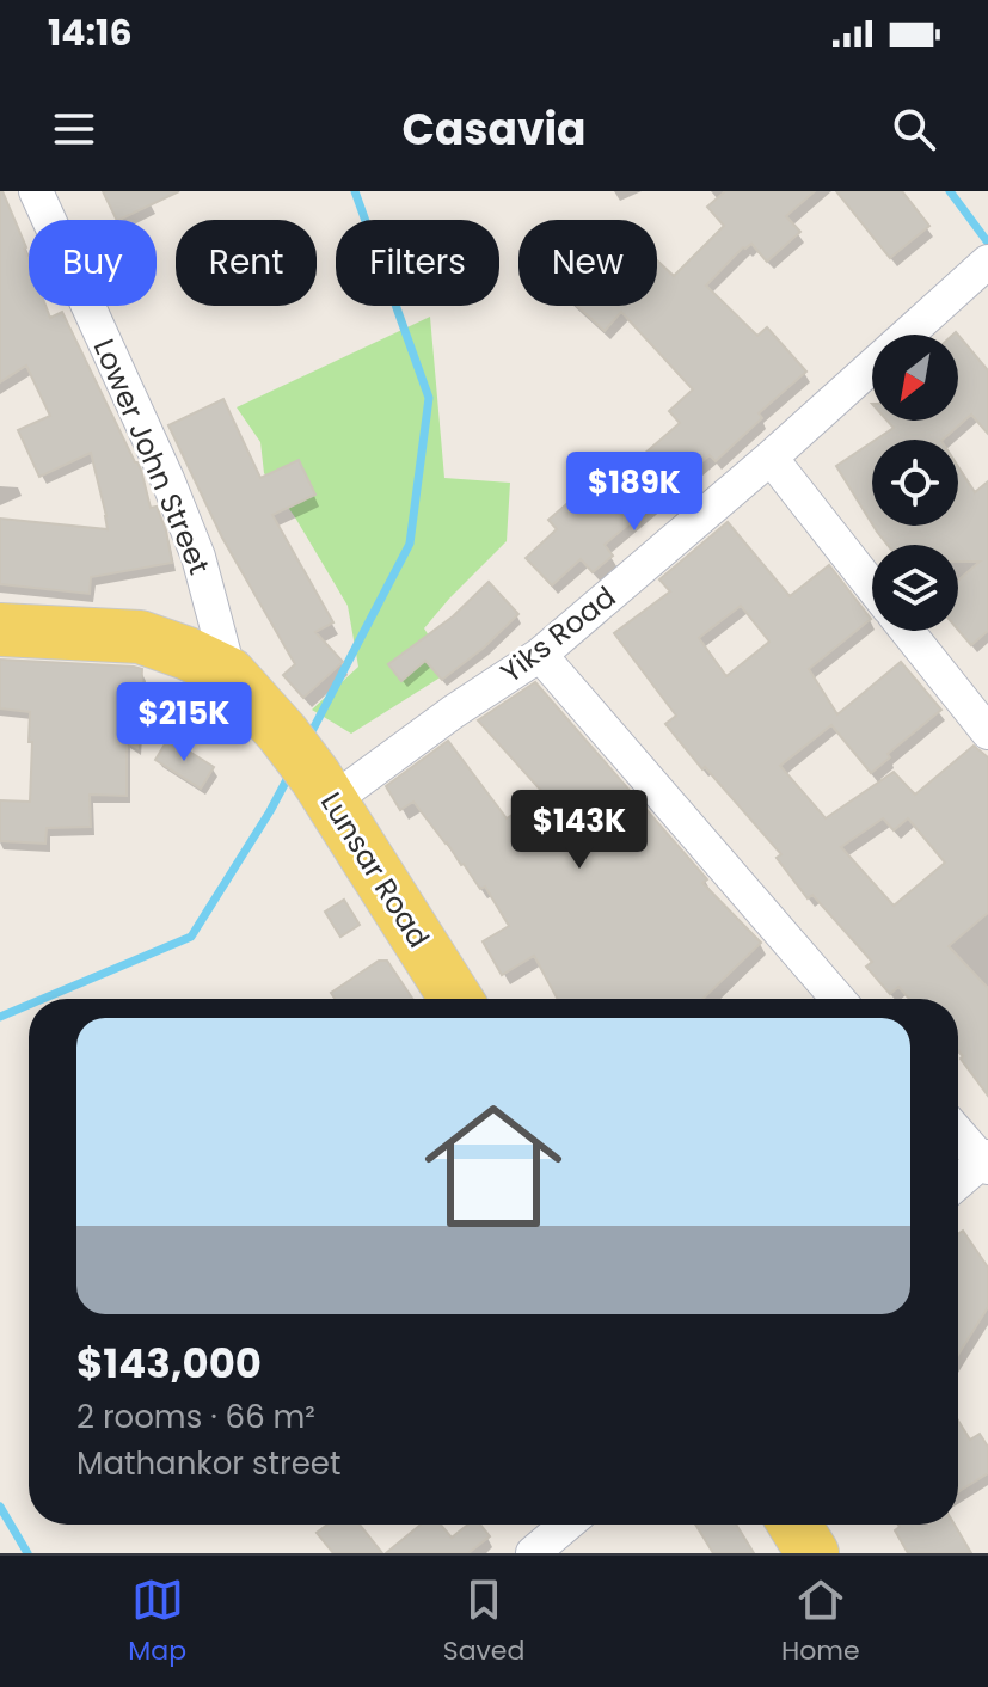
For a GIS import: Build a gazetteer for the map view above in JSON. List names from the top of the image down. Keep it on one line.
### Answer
{"streets":{"main road":["Lunsar Road"],"street":["Lower John Street","Yiks Road"]},"crossings":[["Lower John Street","Lunsar Road"],["Yiks Road","Lunsar Road"]],"north":"bottom left","page":{"status":"14:16","header":"Casavia","chip":["Buy","Rent","Filters","New"],"price":["$189K","$215K","$143K"],"list":[{"name":"$143,000","note":"2 rooms · 66 m² · Mathankor street"}],"tabs":["Map","Saved","Home"]}}
